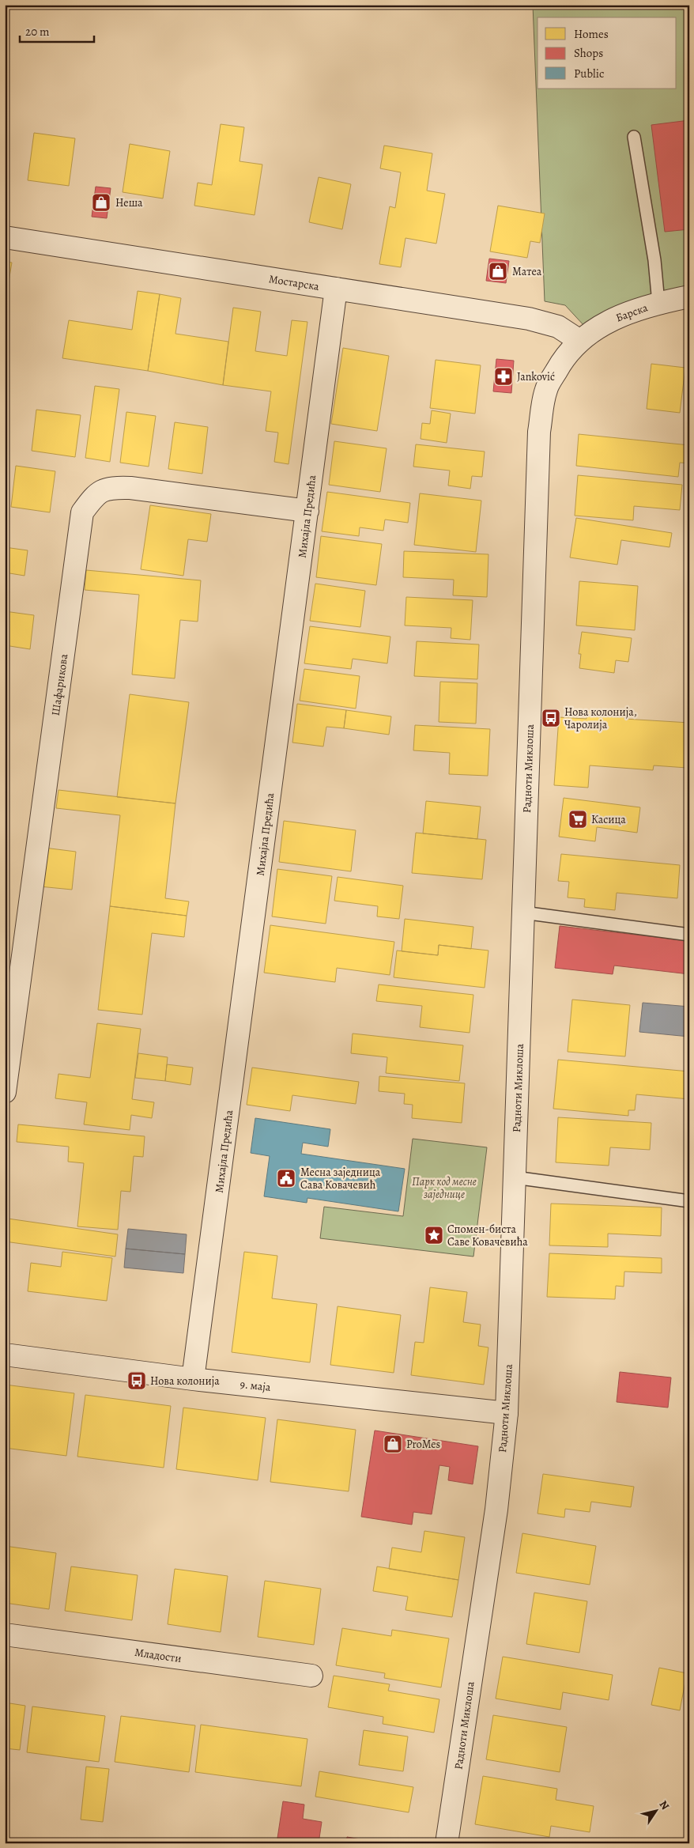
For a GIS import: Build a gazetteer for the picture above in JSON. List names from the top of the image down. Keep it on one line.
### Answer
{"streets":{"street":["Мостарска","Барска","Михајла Предића","Шафарикова","Радноти Миклоша","9. маја","Младости"]},"crossings":[["Мостарска","Барска"],["Мостарска","Михајла Предића"],["Мостарска","Радноти Миклоша"],["Барска","Радноти Миклоша"],["Михајла Предића","Шафарикова"],["Михајла Предића","9. маја"],["Радноти Миклоша","9. маја"]],"parks":["Парк код месне заједнице"],"places":{"shop":["Неша","Матеа","ProMes"],"pharmacy":["Janković"],"bus stop":["Нова колонија, Чаролија","Нова колонија"],"supermarket":["Касица"],"public building":["Месна заједница Сава Ковачевић"],"place":["Спомен-биста Саве Ковачевића"]},"legend":["Homes","Shops","Public"],"scale_bar":"20 m","north":"top right"}
